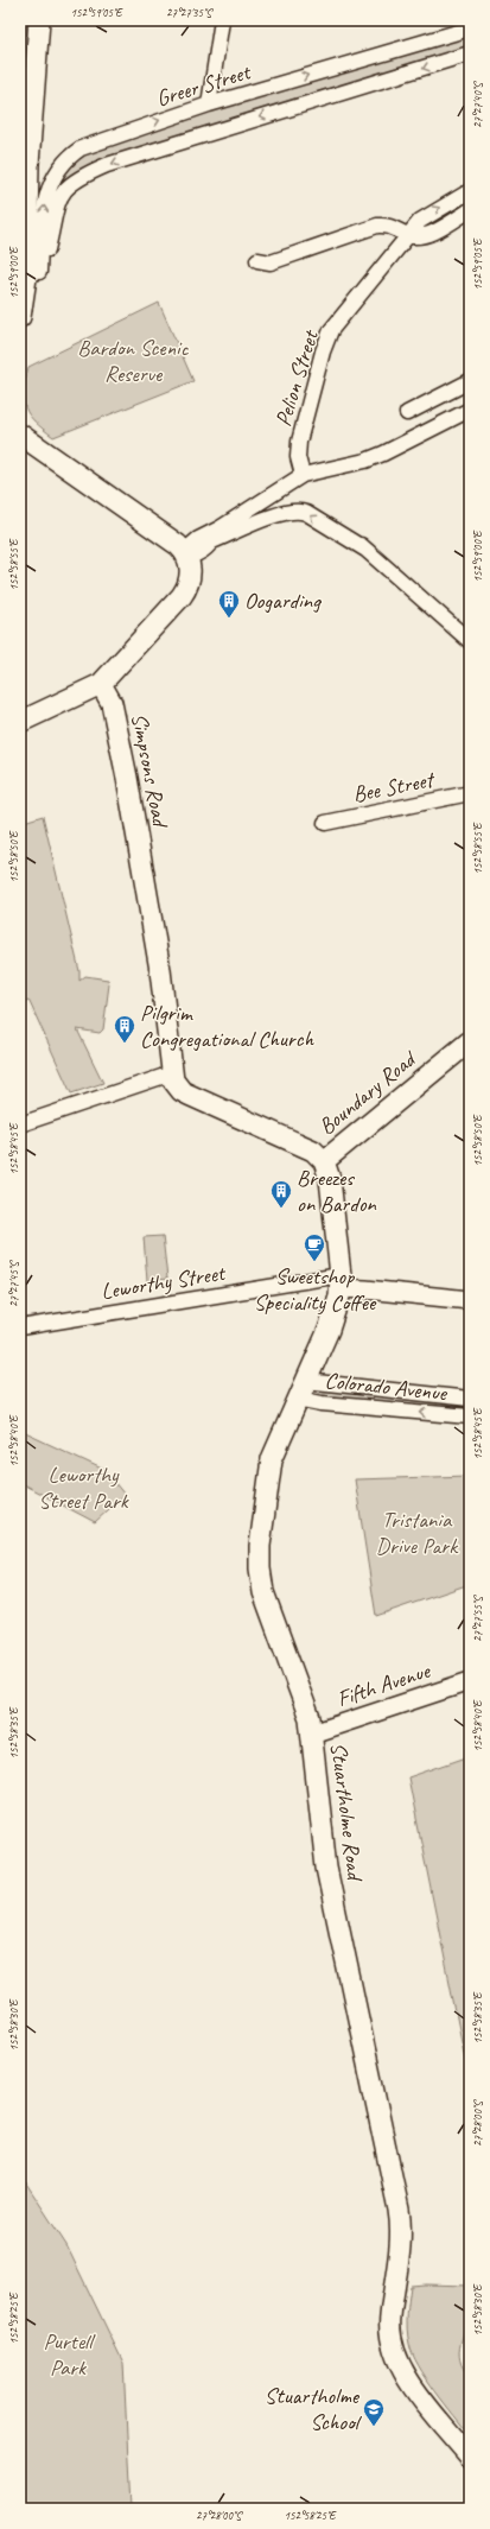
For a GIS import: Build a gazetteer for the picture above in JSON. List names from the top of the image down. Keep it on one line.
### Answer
{"streets":{"main road":["Simpsons Road","Boundary Road","Stuartholme Road"],"street":["Greer Street","Pelion Street","Bee Street","Leworthy Street","Colorado Avenue","Fifth Avenue"]},"crossings":[["Simpsons Road","Boundary Road"],["Boundary Road","Stuartholme Road"],["Leworthy Street","Stuartholme Road"],["Colorado Avenue","Stuartholme Road"],["Fifth Avenue","Stuartholme Road"]],"parks":["Bardon Scenic Reserve","Leworthy Street Park","Tristania Drive Park","Purtell Park"],"places":{"building":["Oogarding","Pilgrim Congregational Church","Breezes on Bardon"],"cafe":["Sweetshop Speciality Coffee"],"school or university":["Stuartholme School"]},"coordinates":["152°59'05\"E","27°27'35\"S","27°27'40\"S","152°59'00\"E","152°58'55\"E","152°58'50\"E","152°58'45\"E","27°27'45\"S","152°58'40\"E","27°27'55\"S","152°58'35\"E","152°58'30\"E","27°28'00\"S","152°58'25\"E"]}
